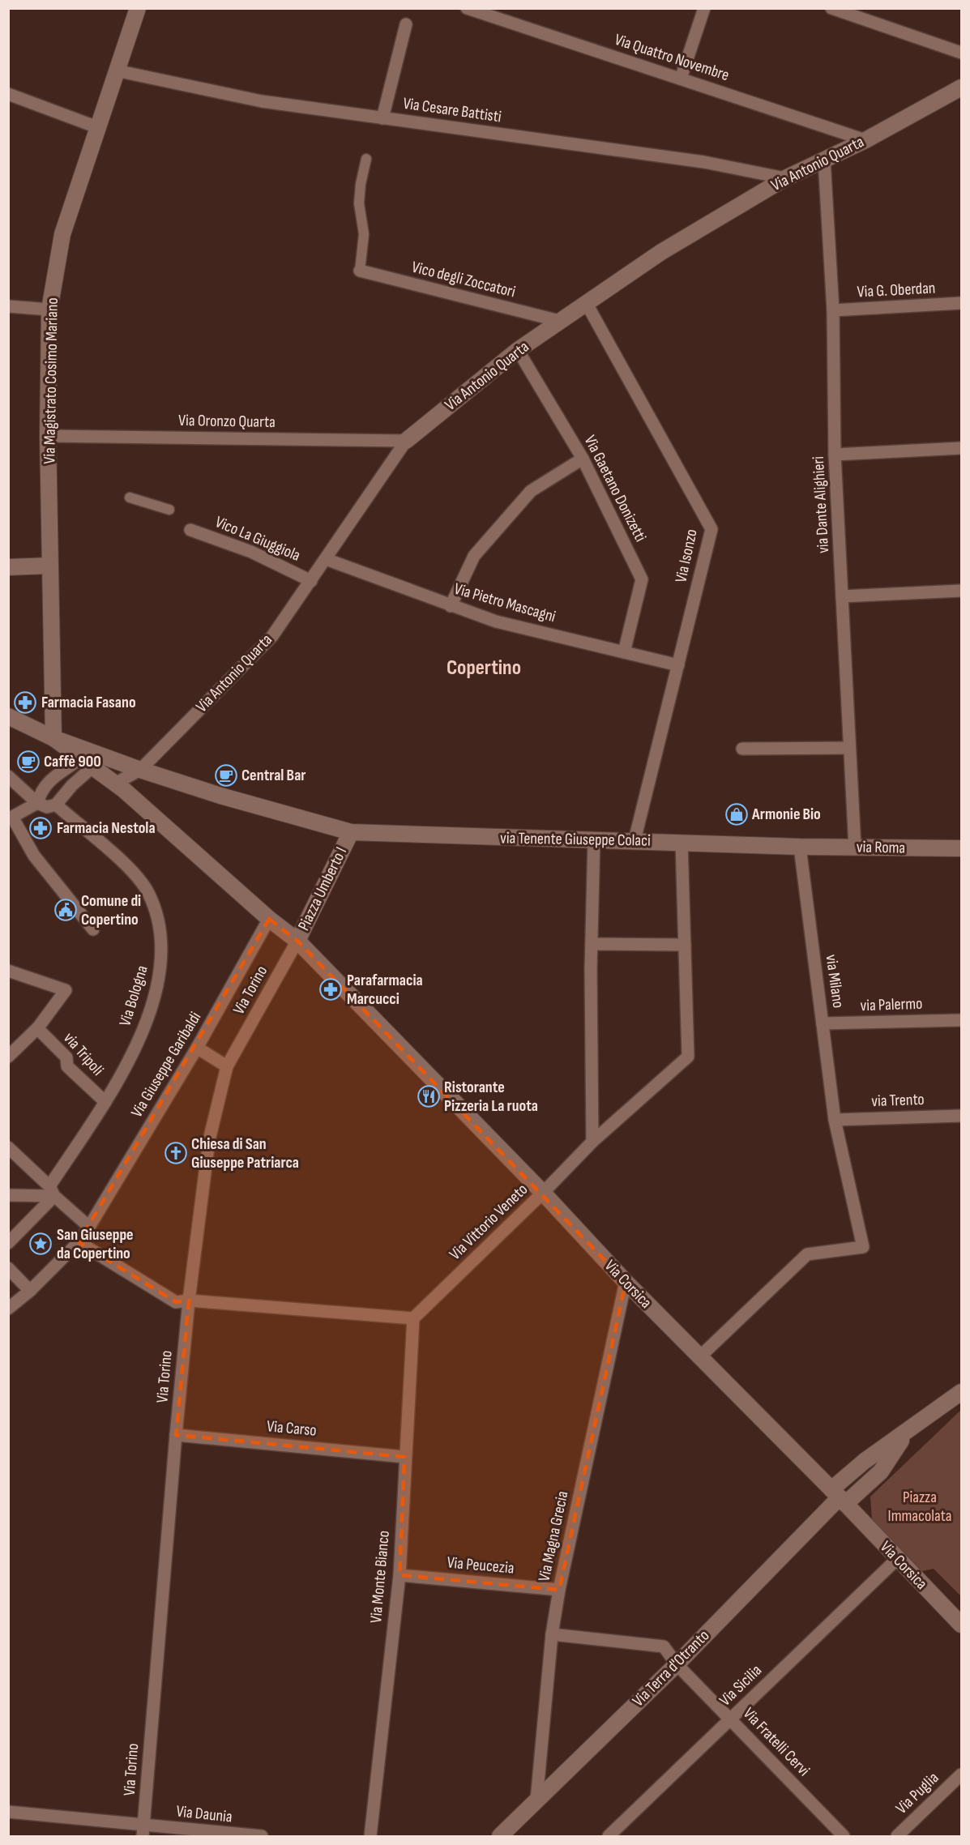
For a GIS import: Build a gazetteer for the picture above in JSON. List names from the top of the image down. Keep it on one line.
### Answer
{"streets":{"street":["Via Quattro Novembre","Via Cesare Battisti","Via Antonio Quarta","Vico degli Zoccatori","Via G. Oberdan","Via Magistrato Cosimo Mariano","Via Oronzo Quarta","Via Gaetano Donizetti","via Dante Alighieri","Vico La Giuggiola","Via Isonzo","Via Pietro Mascagni","via Tenente Giuseppe Colaci","via Roma","Piazza Umberto I","via Milano","Via Torino","Via Bologna","via Palermo","via Tripoli","Via Giuseppe Garibaldi","via Trento","Via Vittorio Veneto","Via Corsica","Via Carso","Via Magna Grecia","Via Peucezia","Via Monte Bianco","Via Terra d'Otranto","Via Sicilia","Via Fratelli Cervi","Via Puglia","Via Daunia"]},"crossings":[["Via Quattro Novembre","Via Antonio Quarta"],["Via Cesare Battisti","Via Antonio Quarta"],["Via Cesare Battisti","Via Magistrato Cosimo Mariano"],["Via Antonio Quarta","Vico degli Zoccatori"],["Via Antonio Quarta","Via Oronzo Quarta"],["Via Antonio Quarta","Via Gaetano Donizetti"],["Via Antonio Quarta","via Dante Alighieri"],["Via Antonio Quarta","Vico La Giuggiola"],["Via Antonio Quarta","Via Isonzo"],["Via Antonio Quarta","Via Pietro Mascagni"],["Via Antonio Quarta","Piazza Umberto I"],["Via G. Oberdan","via Dante Alighieri"],["Via Magistrato Cosimo Mariano","Via Oronzo Quarta"],["Via Magistrato Cosimo Mariano","Piazza Umberto I"],["Via Gaetano Donizetti","Via Pietro Mascagni"],["via Dante Alighieri","via Roma"],["Via Isonzo","Via Pietro Mascagni"],["Via Isonzo","via Tenente Giuseppe Colaci"],["via Tenente Giuseppe Colaci","via Roma"],["via Tenente Giuseppe Colaci","Piazza Umberto I"],["via Tenente Giuseppe Colaci","via Milano"],["via Tenente Giuseppe Colaci","Via Vittorio Veneto"],["via Roma","via Milano"],["Piazza Umberto I","Via Torino"],["Piazza Umberto I","Via Giuseppe Garibaldi"],["Piazza Umberto I","Via Corsica"],["via Milano","via Palermo"],["via Milano","via Trento"],["via Milano","Via Corsica"],["Via Torino","Via Corsica"],["Via Torino","Via Carso"],["Via Torino","Via Daunia"],["Via Bologna","via Tripoli"],["Via Vittorio Veneto","Via Corsica"],["Via Vittorio Veneto","Via Monte Bianco"],["Via Corsica","Via Magna Grecia"],["Via Corsica","Via Terra d'Otranto"],["Via Corsica","Via Sicilia"],["Via Carso","Via Monte Bianco"],["Via Magna Grecia","Via Peucezia"],["Via Magna Grecia","Via Terra d'Otranto"],["Via Magna Grecia","Via Fratelli Cervi"],["Via Peucezia","Via Monte Bianco"],["Via Terra d'Otranto","Via Fratelli Cervi"],["Via Sicilia","Via Fratelli Cervi"]],"districts":["Copertino"],"parks":["Piazza Immacolata"],"places":{"pharmacy":["Farmacia Fasano","Farmacia Nestola","Parafarmacia Marcucci"],"cafe":["Caffè 900","Central Bar"],"shop":["Armonie Bio"],"public building":["Comune di Copertino"],"restaurant":["Ristorante Pizzeria La ruota"],"church":["Chiesa di San Giuseppe Patriarca"],"place":["San Giuseppe da Copertino"]}}
